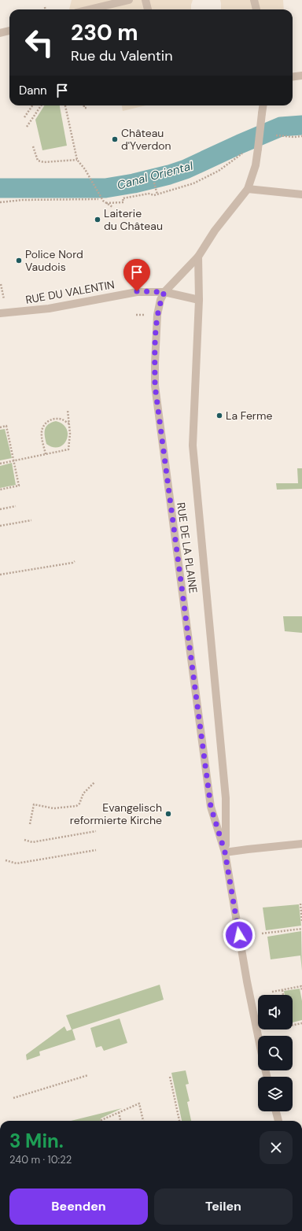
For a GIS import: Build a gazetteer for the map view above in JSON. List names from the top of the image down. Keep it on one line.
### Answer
{"streets":{"street":["RUE DU VALENTIN","RUE DE LA PLAINE"]},"crossings":[["RUE DU VALENTIN","RUE DE LA PLAINE"]],"water":["Canal Oriental"],"places":["Château d'Yverdon","Laiterie du Château","Police Nord Vaudois","La Ferme","Evangelisch reformierte Kirche"],"page":{"turn":["230 m","Rue du Valentin"],"then":"Dann","heading":["3 Min.","240 m · 10:22"],"buttons":["Beenden","Teilen"]}}
